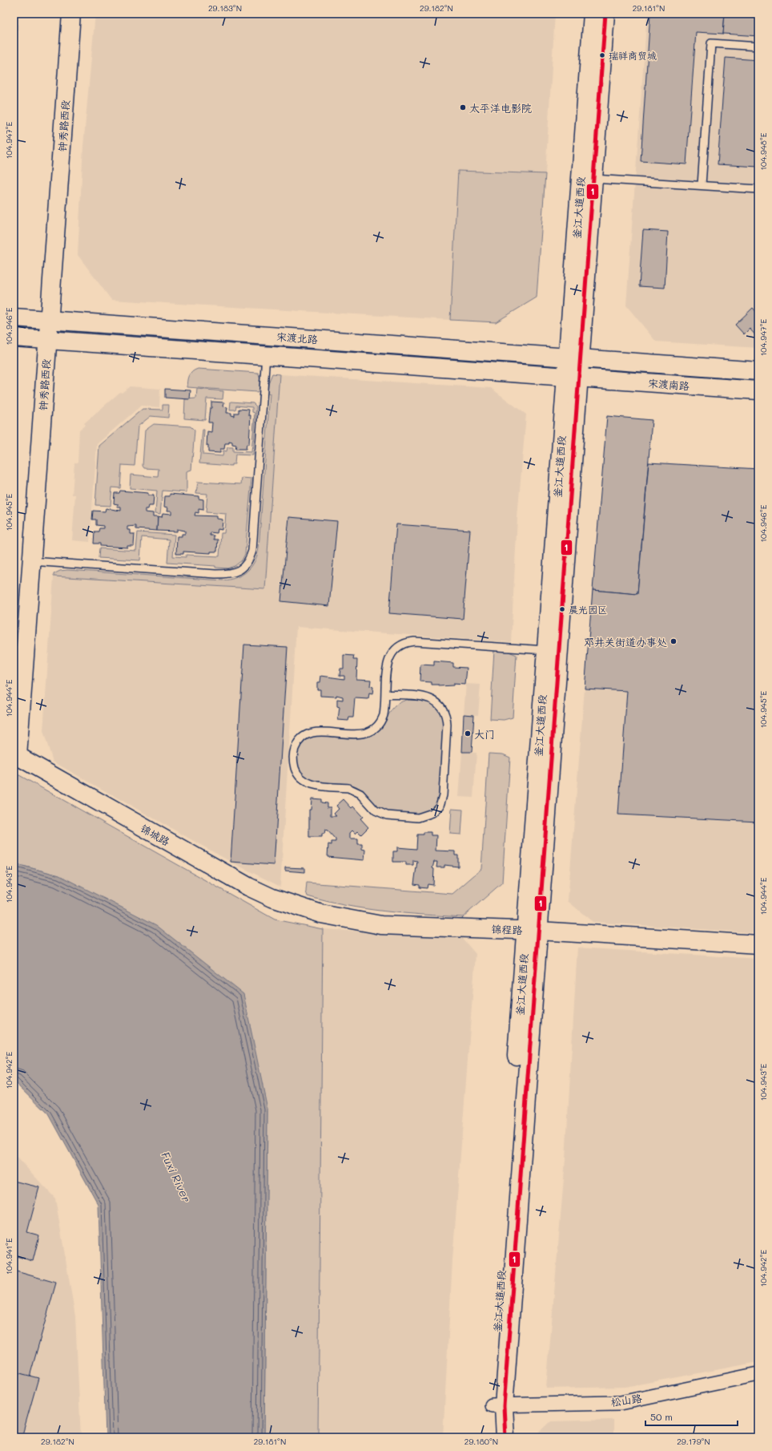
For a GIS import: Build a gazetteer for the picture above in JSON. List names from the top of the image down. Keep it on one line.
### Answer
{"streets":{"main road":["钟秀路西段","釜江大道西段","宋渡北路","宋渡南路","锦城路","锦程路"],"street":["松山路"]},"crossings":[["钟秀路西段","宋渡北路"],["钟秀路西段","锦城路"],["釜江大道西段","宋渡北路"],["釜江大道西段","宋渡南路"],["釜江大道西段","锦程路"],["釜江大道西段","松山路"],["宋渡北路","宋渡南路"],["锦城路","锦程路"]],"water":["Fuxi River"],"places":["瑞祥商贸城","太平洋电影院","晨光园区","邓井关街道办事处","大门"],"lines":["transit line 1"],"scale_bar":"50 m","coordinates":["29.183°N","29.182°N","29.181°N","104.947°E","104.948°E","104.946°E","104.945°E","104.944°E","104.943°E","104.942°E","104.941°E","29.180°N","29.179°N"]}
